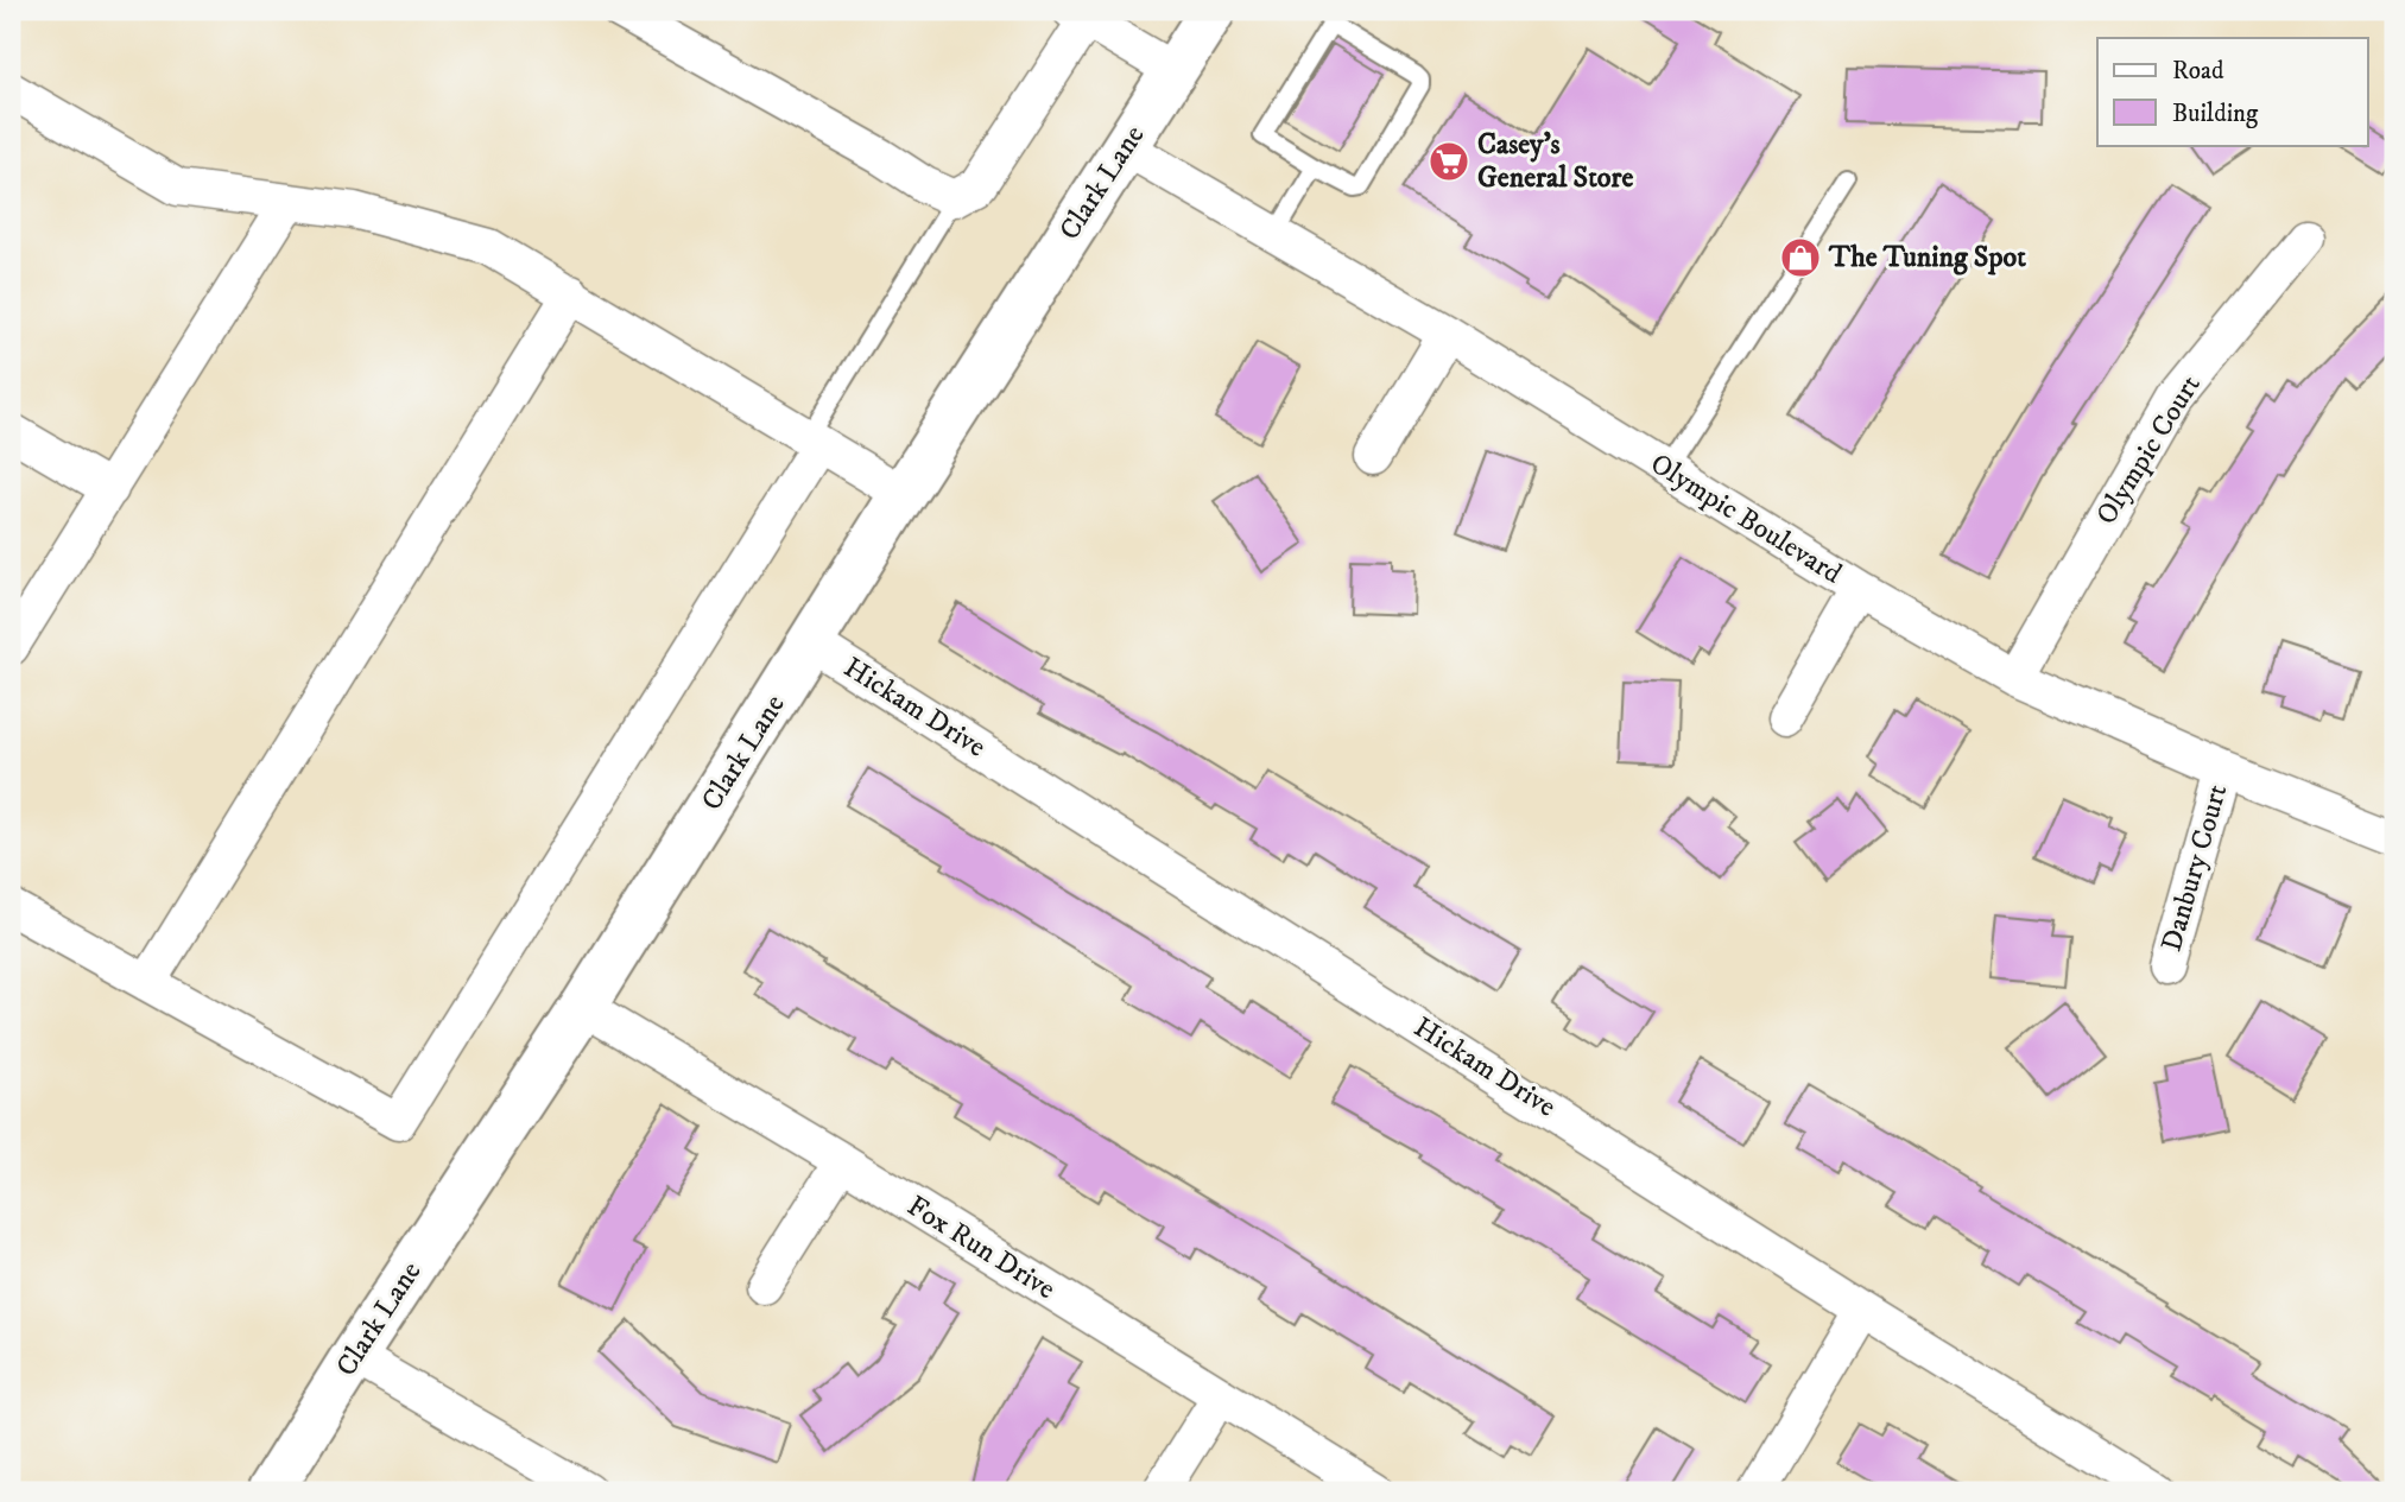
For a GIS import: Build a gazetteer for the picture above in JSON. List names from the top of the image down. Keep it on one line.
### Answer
{"streets":{"main road":["Clark Lane"],"street":["Olympic Court","Olympic Boulevard","Hickam Drive","Danbury Court","Fox Run Drive"]},"crossings":[["Clark Lane","Olympic Boulevard"],["Clark Lane","Hickam Drive"],["Clark Lane","Fox Run Drive"],["Olympic Court","Olympic Boulevard"],["Olympic Boulevard","Danbury Court"]],"places":{"supermarket":["Casey's General Store"],"shop":["The Tuning Spot"]},"legend":["Road","Building"]}
